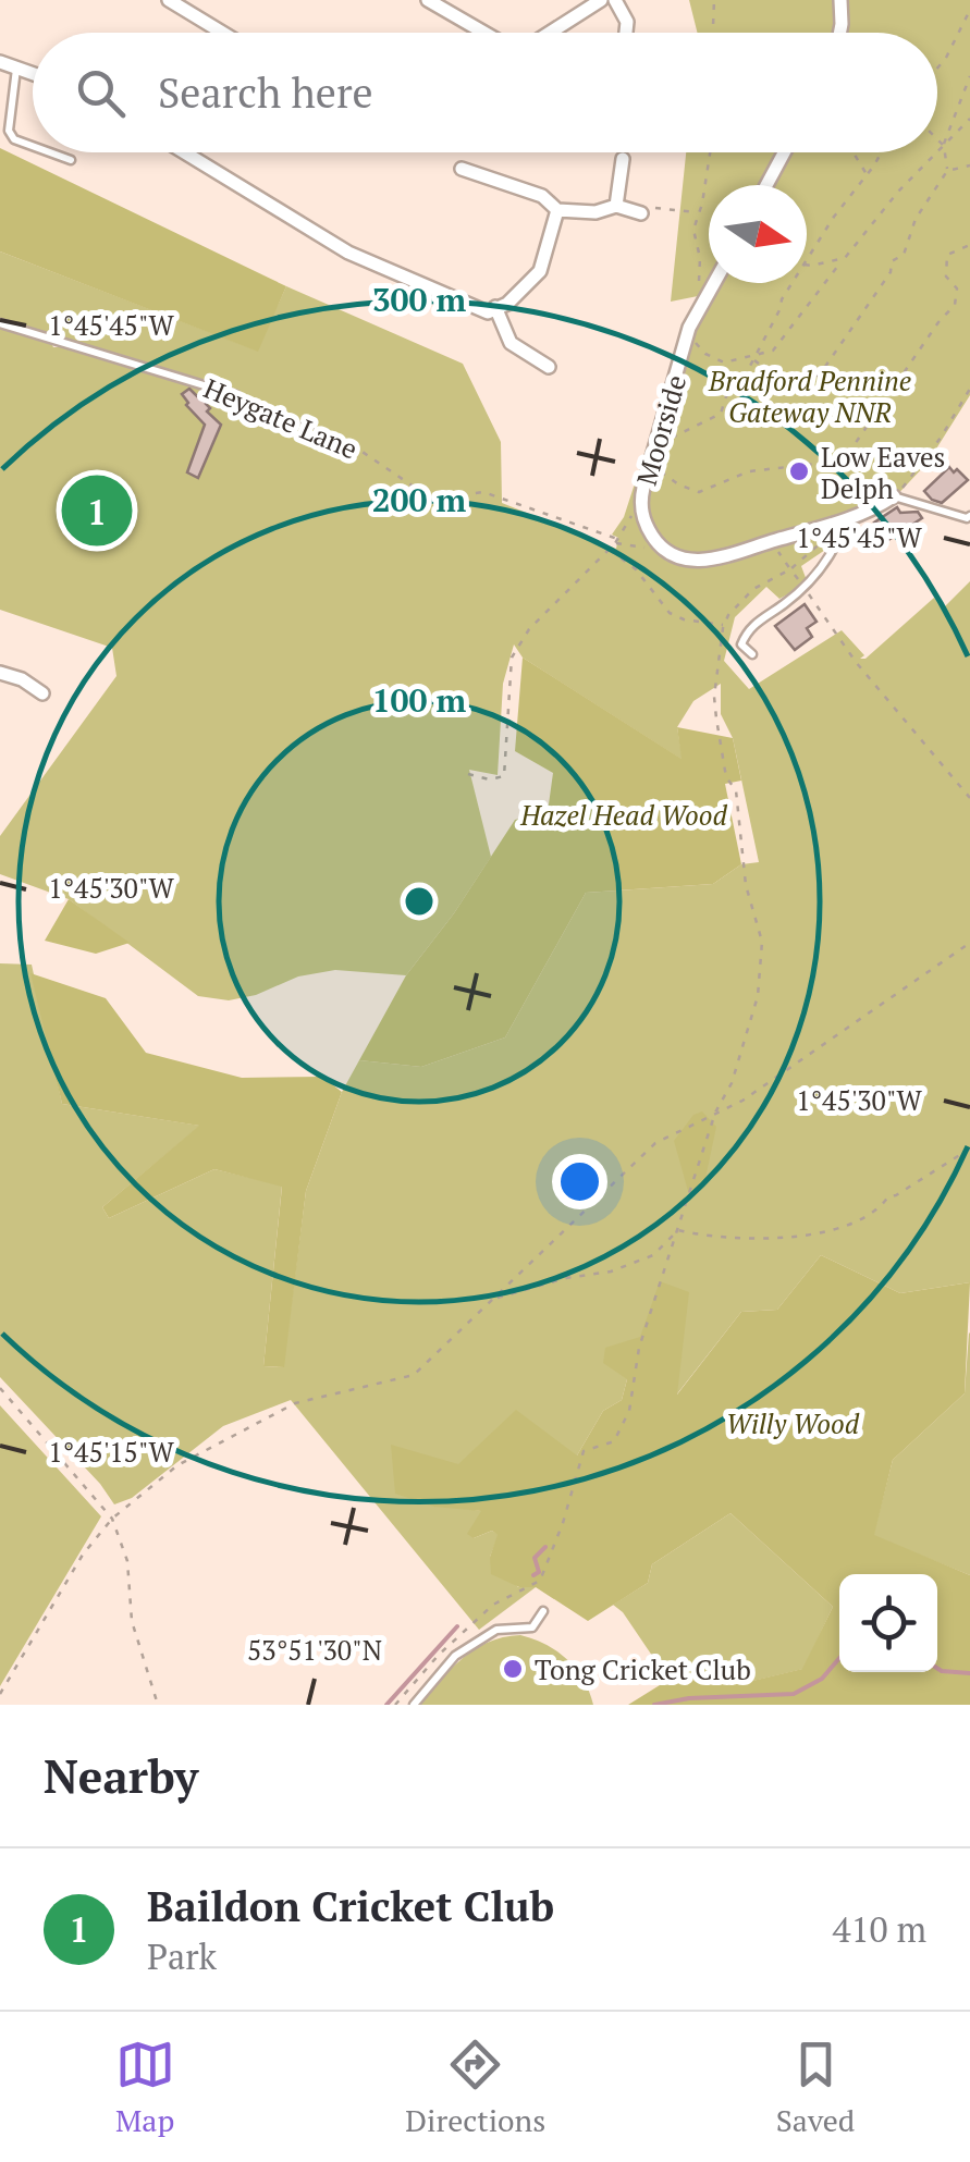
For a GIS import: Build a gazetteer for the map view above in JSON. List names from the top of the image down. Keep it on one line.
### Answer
{"streets":{"street":["Moorside"],"lane":["Heygate Lane"]},"parks":["Bradford Pennine Gateway NNR","Hazel Head Wood","Willy Wood"],"places":["Low Eaves Delph","Tong Cricket Club"],"north":"right","page":{"search":"Search here","pins":"1","heading":"Nearby","list":[{"mark":"1","name":"Baildon Cricket Club","note":"Park","value":"410 m"}],"nav":["Map","Directions","Saved"]},"coordinates":["1°45'45\"W","1°45'30\"W","1°45'15\"W","53°51'30\"N"],"rings":["300 m","200 m","100 m"]}
